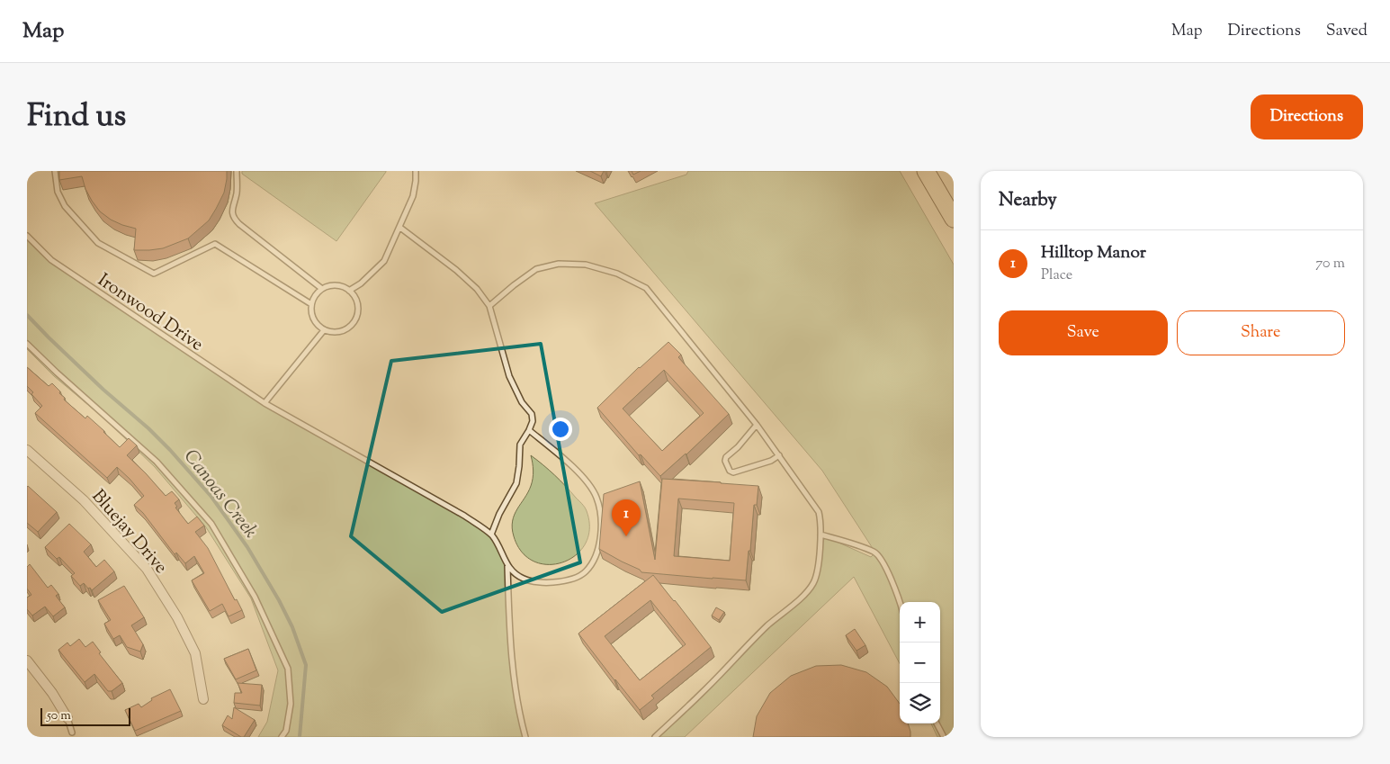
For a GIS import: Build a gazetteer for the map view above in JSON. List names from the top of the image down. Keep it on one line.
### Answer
{"streets":{"street":["Bluejay Drive"],"lane":["Ironwood Drive"]},"water":["Canoas Creek"],"scale_bar":"50 m","page":{"header":"Map","nav":["Map","Directions","Saved"],"title":"Find us","buttons":["Directions",["Save","Share"]],"heading":"Nearby","list":[{"mark":"1","name":"Hilltop Manor","note":"Place","value":"70 m"}],"pins":"1","map_buttons":["+","−"],"scale":"50 m"}}
